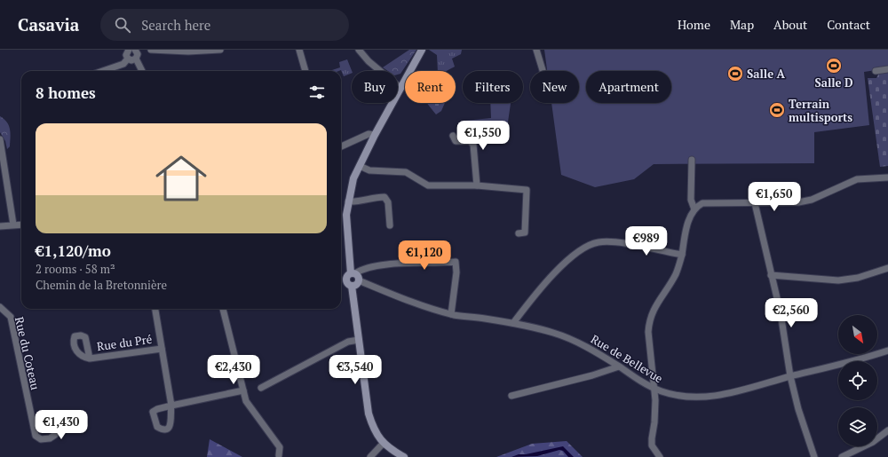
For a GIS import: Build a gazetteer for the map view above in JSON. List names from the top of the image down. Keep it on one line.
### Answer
{"streets":{"street":["Rue du Pré","Rue du Coteau","Rue de Bellevue"]},"places":{"sports":["Salle D","Salle A","Terrain multisports"]},"north":"bottom right","page":{"header":"Casavia","search":"Search here","nav":["Home","Map","About","Contact"],"chip":["Buy","Rent","Filters","New","Apartment"],"heading":"8 homes","list":[{"name":"€1,120/mo","note":"2 rooms · 58 m² · Chemin de la Bretonnière"}],"price":["€1,550","€1,650","€989","€1,120","€2,560","€2,430","€3,540","€1,430"]}}
